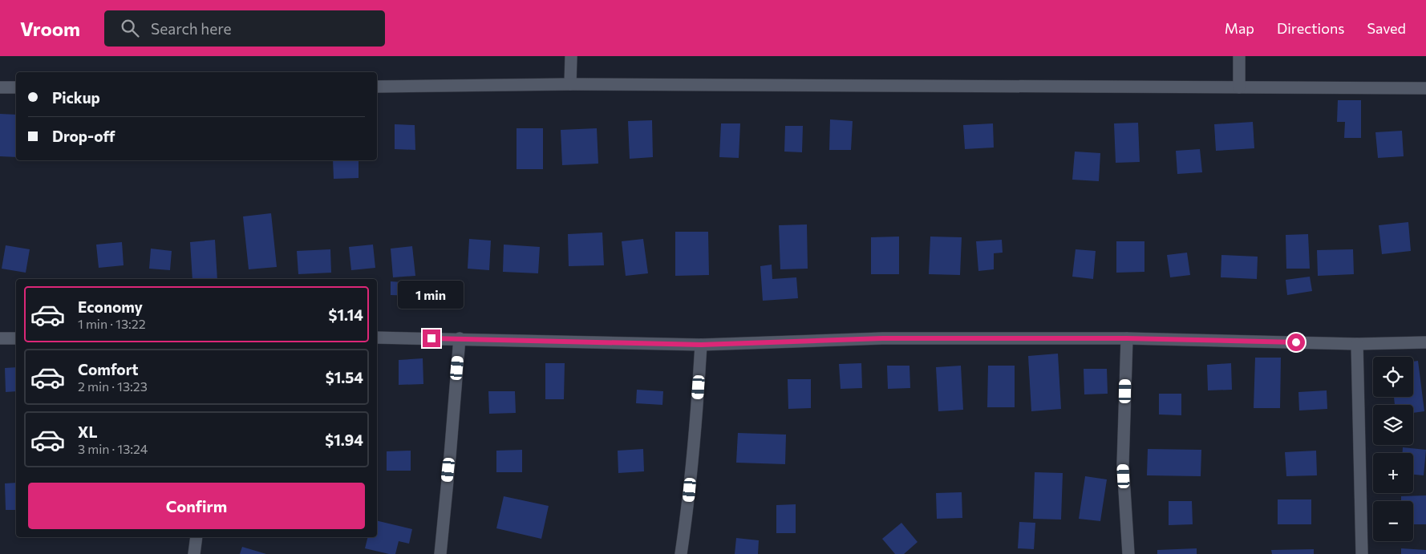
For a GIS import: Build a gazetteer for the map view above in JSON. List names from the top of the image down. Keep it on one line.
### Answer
{"page":{"header":"Vroom","search":"Search here","nav":["Map","Directions","Saved"],"banner":["Pickup","Drop-off"],"bubble":"1 min","list":[{"name":"Economy","note":"1 min · 13:22","value":"$1.14"},{"name":"Comfort","note":"2 min · 13:23","value":"$1.54"},{"name":"XL","note":"3 min · 13:24","value":"$1.94"}],"map_buttons":["+","−"],"buttons":"Confirm"}}
